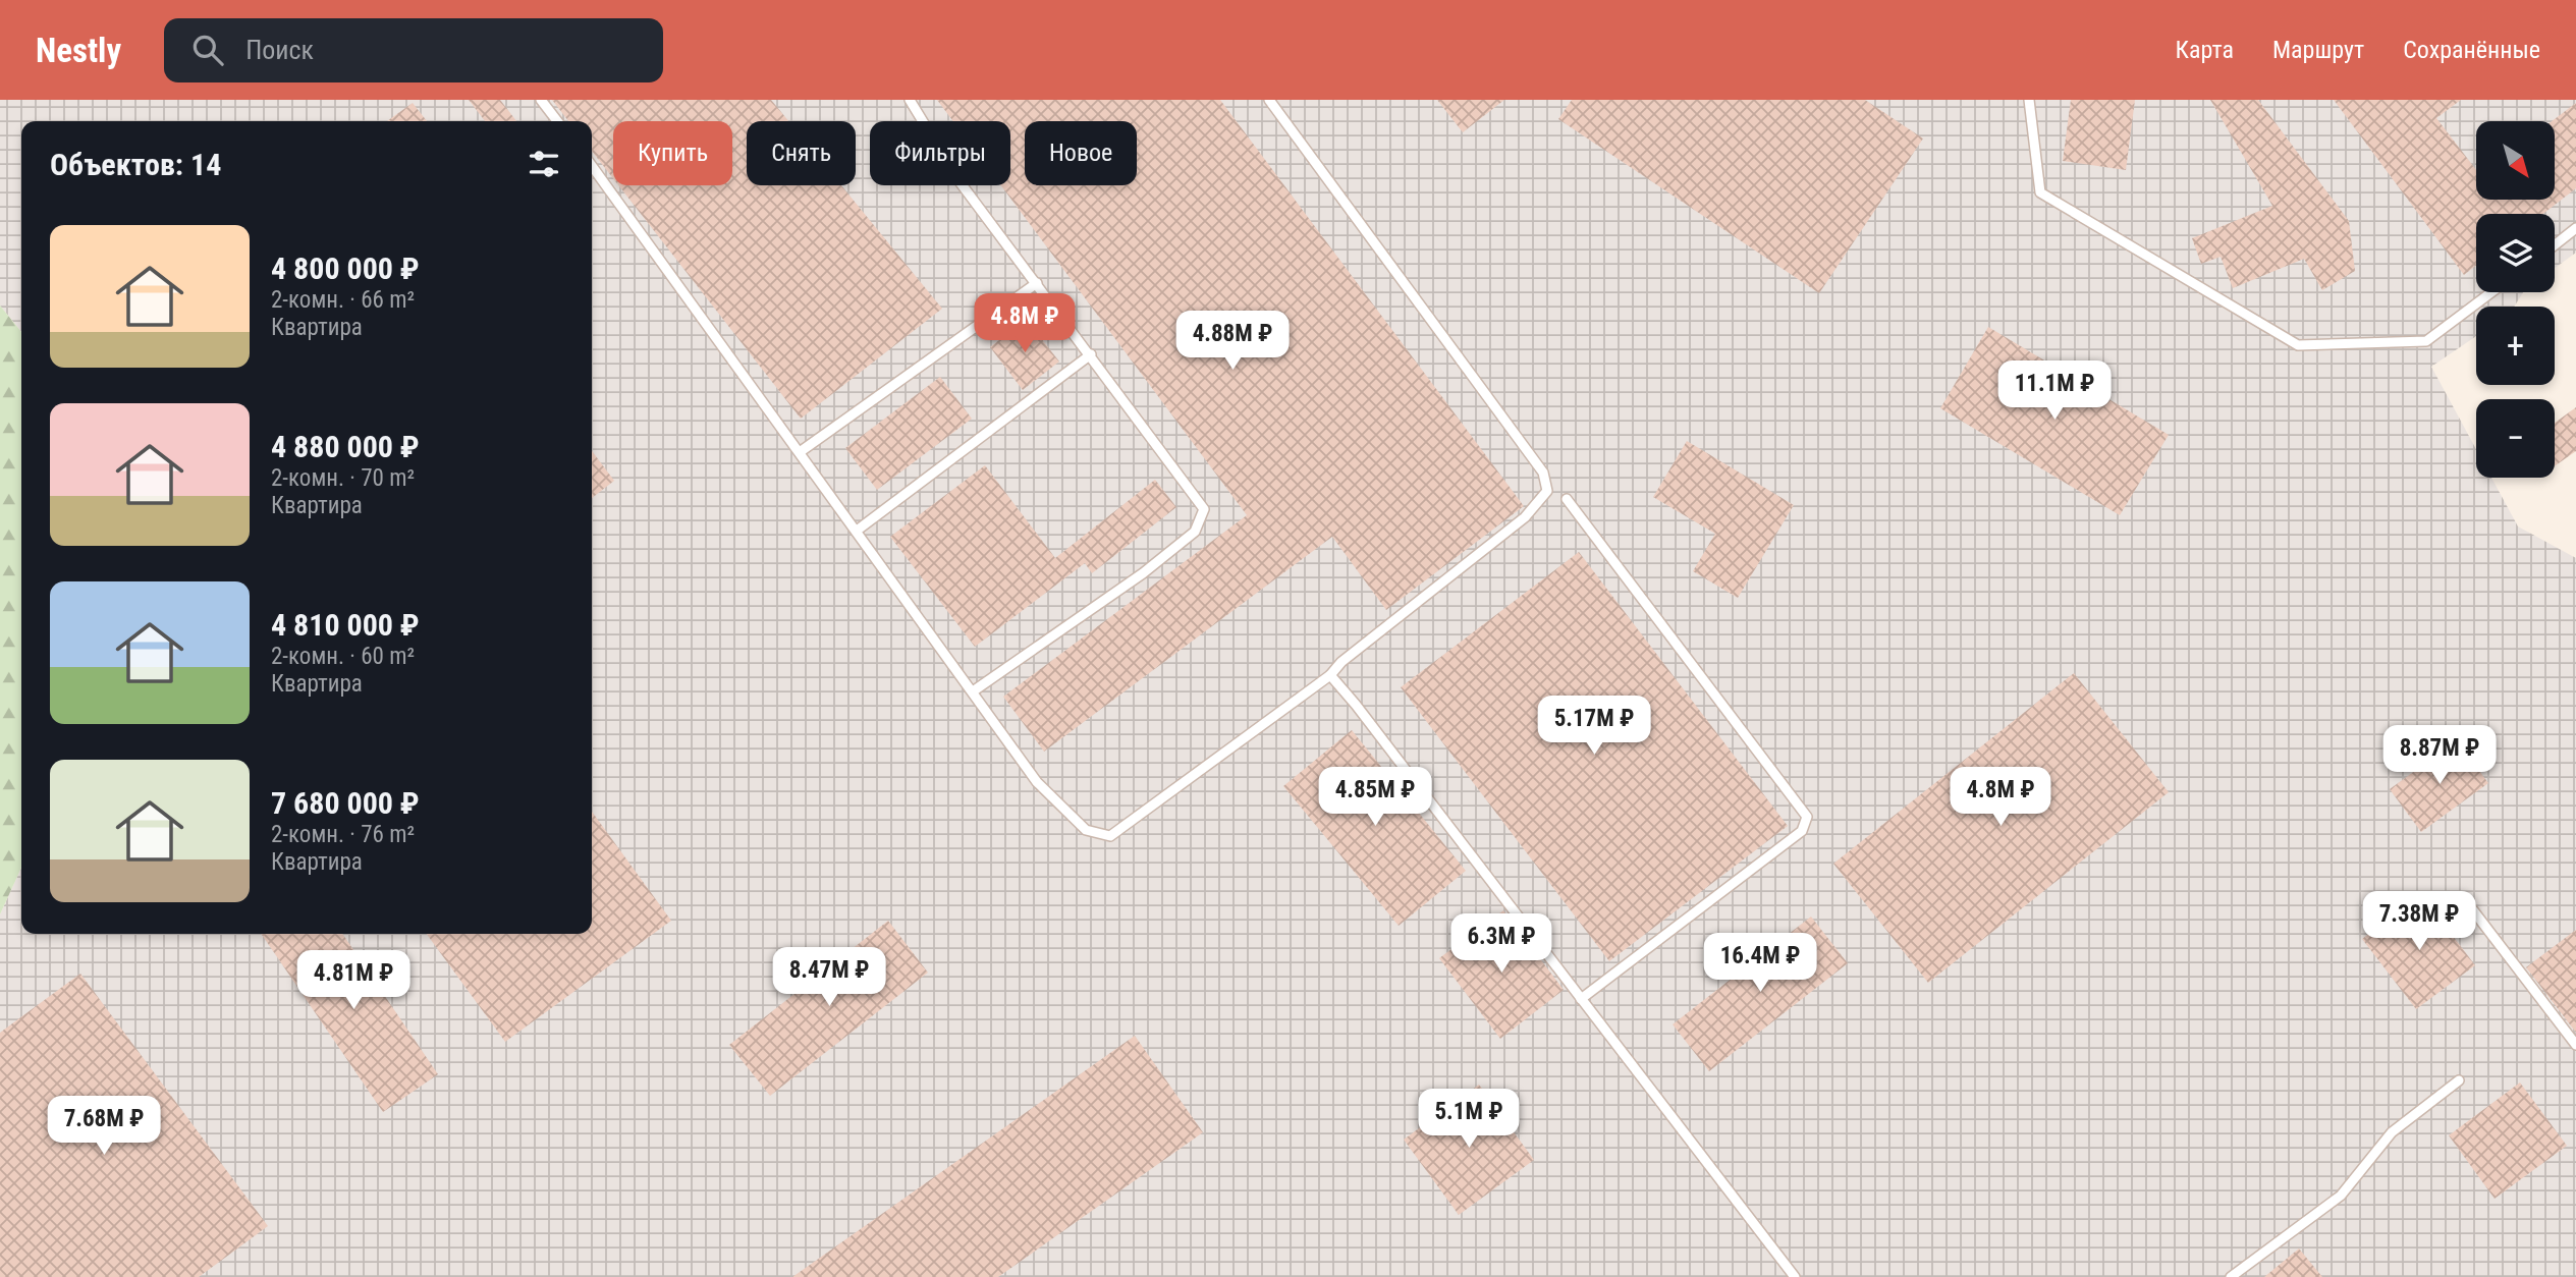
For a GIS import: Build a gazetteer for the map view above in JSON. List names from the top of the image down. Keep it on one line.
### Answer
{"north":"bottom right","page":{"header":"Nestly","search":"Поиск","nav":["Карта","Маршрут","Сохранённые"],"map_buttons":["+","−"],"chip":["Купить","Снять","Фильтры","Новое"],"heading":"Объектов: 14","list":[{"name":"4 800 000 ₽","note":"2-комн. · 66 m² · Квартира"},{"name":"4 880 000 ₽","note":"2-комн. · 70 m² · Квартира"},{"name":"4 810 000 ₽","note":"2-комн. · 60 m² · Квартира"},{"name":"7 680 000 ₽","note":"2-комн. · 76 m² · Квартира"}],"price":["4.8M ₽","4.88M ₽","11.1M ₽","5.17M ₽","8.87M ₽","4.85M ₽","4.8M ₽","7.38M ₽","6.3M ₽","16.4M ₽","8.47M ₽","4.81M ₽","5.1M ₽","7.68M ₽"]}}
